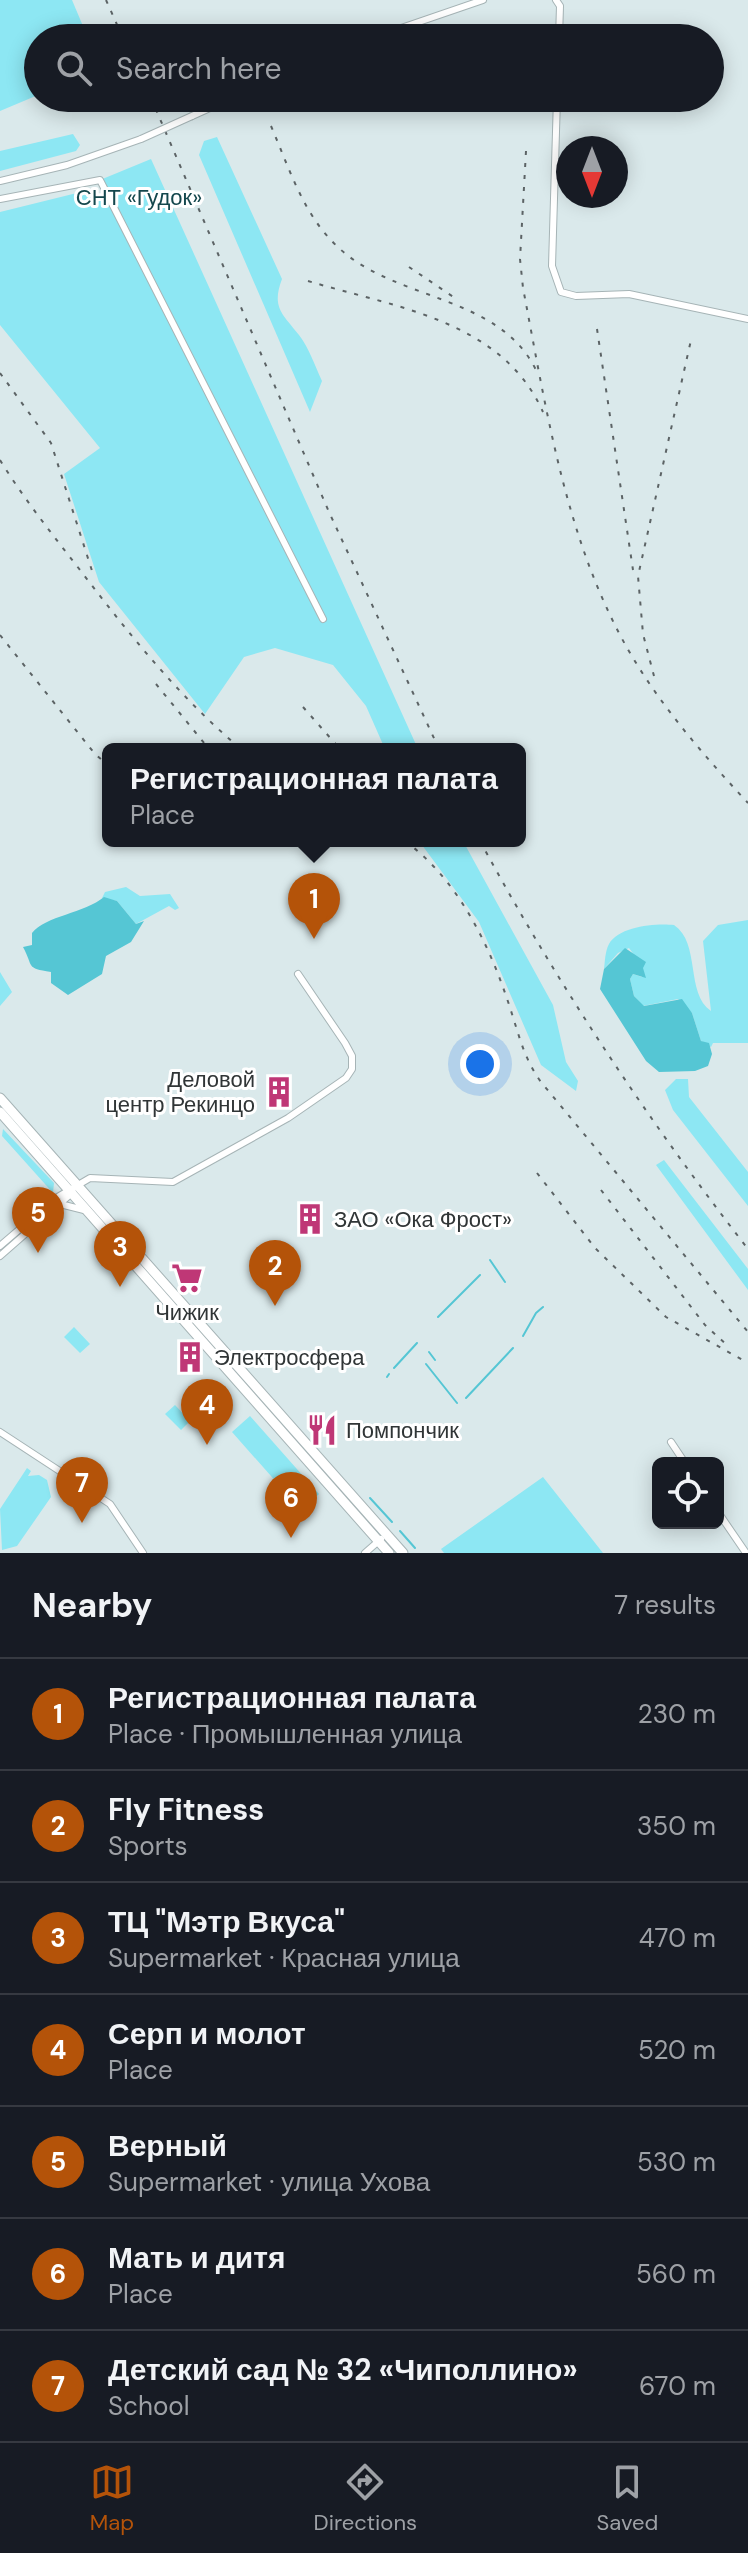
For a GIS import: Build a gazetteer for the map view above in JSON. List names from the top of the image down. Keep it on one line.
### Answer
{"parks":["СНТ «Гудок»"],"places":{"building":["Деловой центр Рекинцо","ЗАО «Ока Фрост»","Электросфера"],"supermarket":["Чижик"],"restaurant":["Помпончик"]},"north":"bottom","page":{"search":"Search here","popup":["Регистрационная палата","Place"],"pins":["1","5","3","2","4","7","6"],"heading":["Nearby","7 results"],"list":[{"mark":"1","name":"Регистрационная палата","note":"Place · Промышленная улица","value":"230 m"},{"mark":"2","name":"Fly Fitness","note":"Sports","value":"350 m"},{"mark":"3","name":"ТЦ \"Мэтр Вкуса\"","note":"Supermarket · Красная улица","value":"470 m"},{"mark":"4","name":"Серп и молот","note":"Place","value":"520 m"},{"mark":"5","name":"Верный","note":"Supermarket · улица Ухова","value":"530 m"},{"mark":"6","name":"Мать и дитя","note":"Place","value":"560 m"},{"mark":"7","name":"Детский сад № 32 «Чиполлино»","note":"School","value":"670 m"}],"nav":["Map","Directions","Saved"]}}
